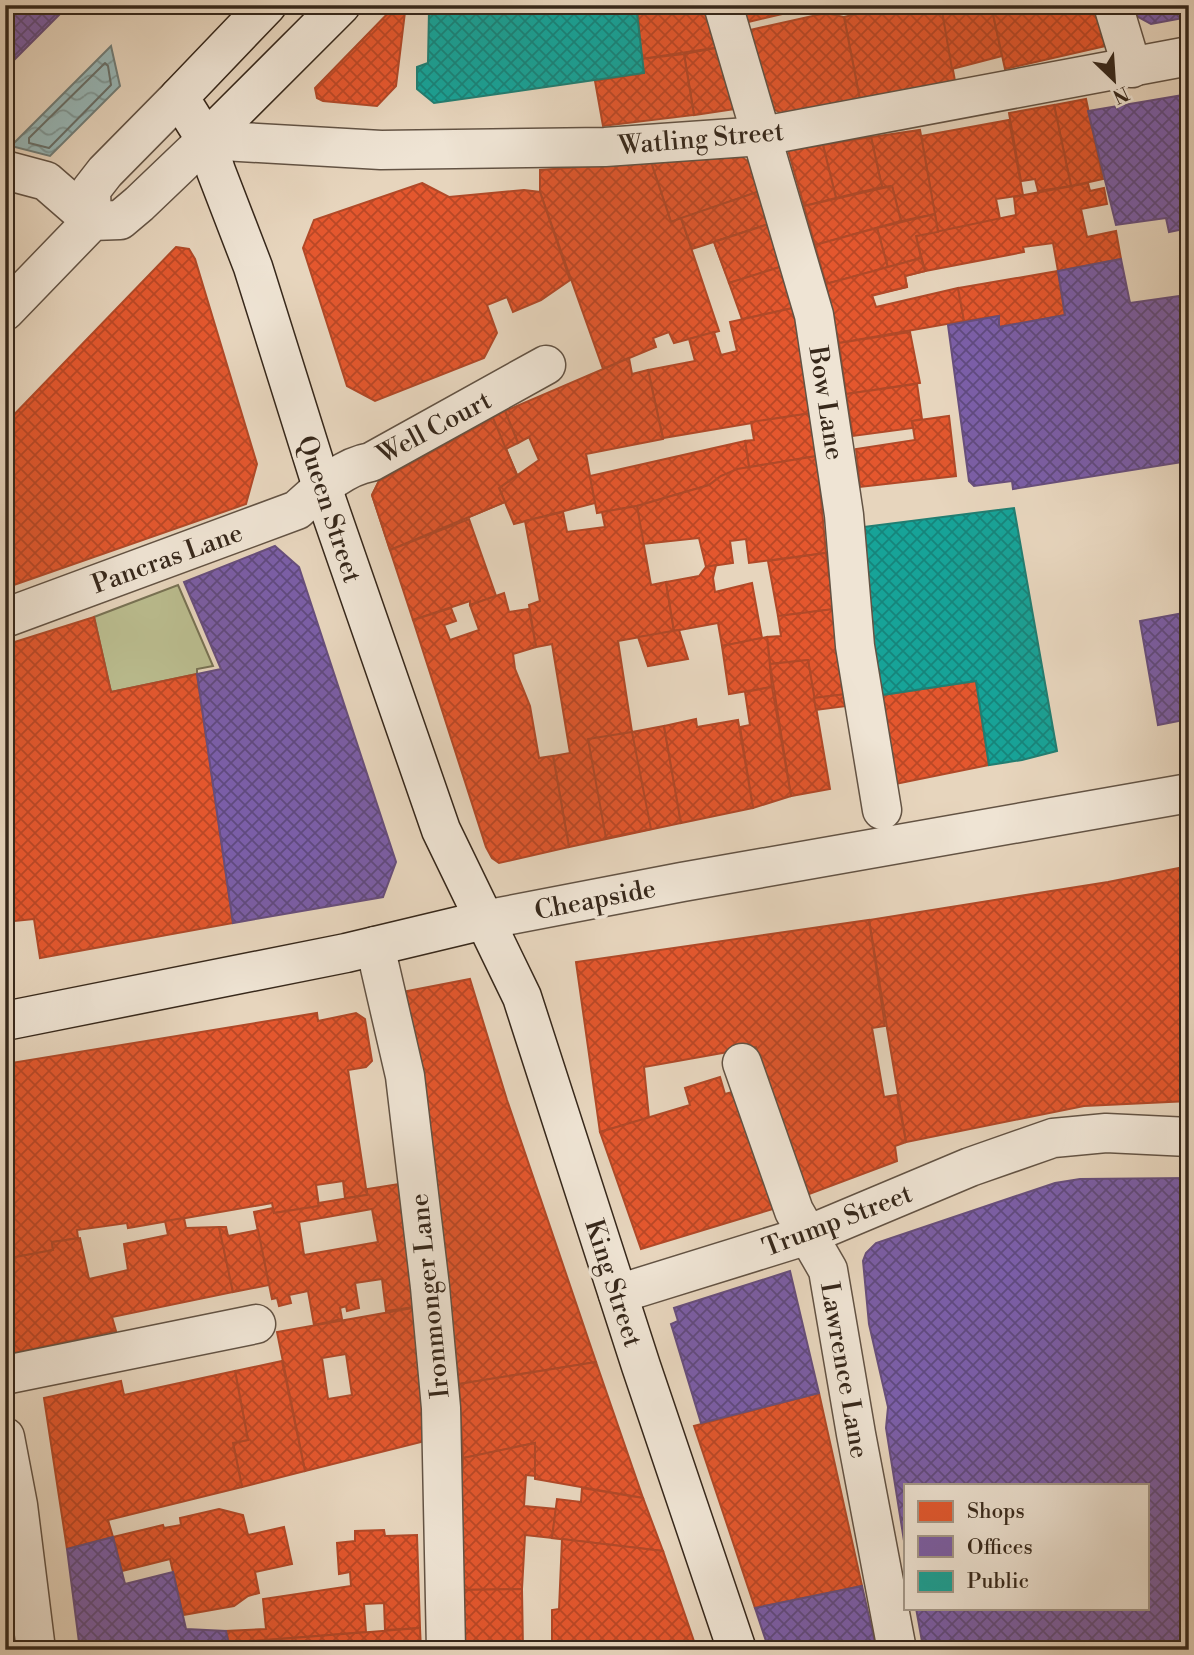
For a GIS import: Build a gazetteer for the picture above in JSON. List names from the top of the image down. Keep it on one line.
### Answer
{"streets":{"street":["Watling Street","Bow Lane","Well Court","Queen Street","Pancras Lane","Cheapside","Trump Street","King Street","Ironmonger Lane","Lawrence Lane"]},"crossings":[["Watling Street","Bow Lane"],["Watling Street","Queen Street"],["Well Court","Queen Street"],["Well Court","Pancras Lane"],["Queen Street","Pancras Lane"],["Queen Street","Cheapside"],["Queen Street","King Street"],["Cheapside","King Street"],["Cheapside","Ironmonger Lane"],["Trump Street","King Street"],["Trump Street","Lawrence Lane"]],"legend":["Shops","Offices","Public"],"north":"bottom right"}
